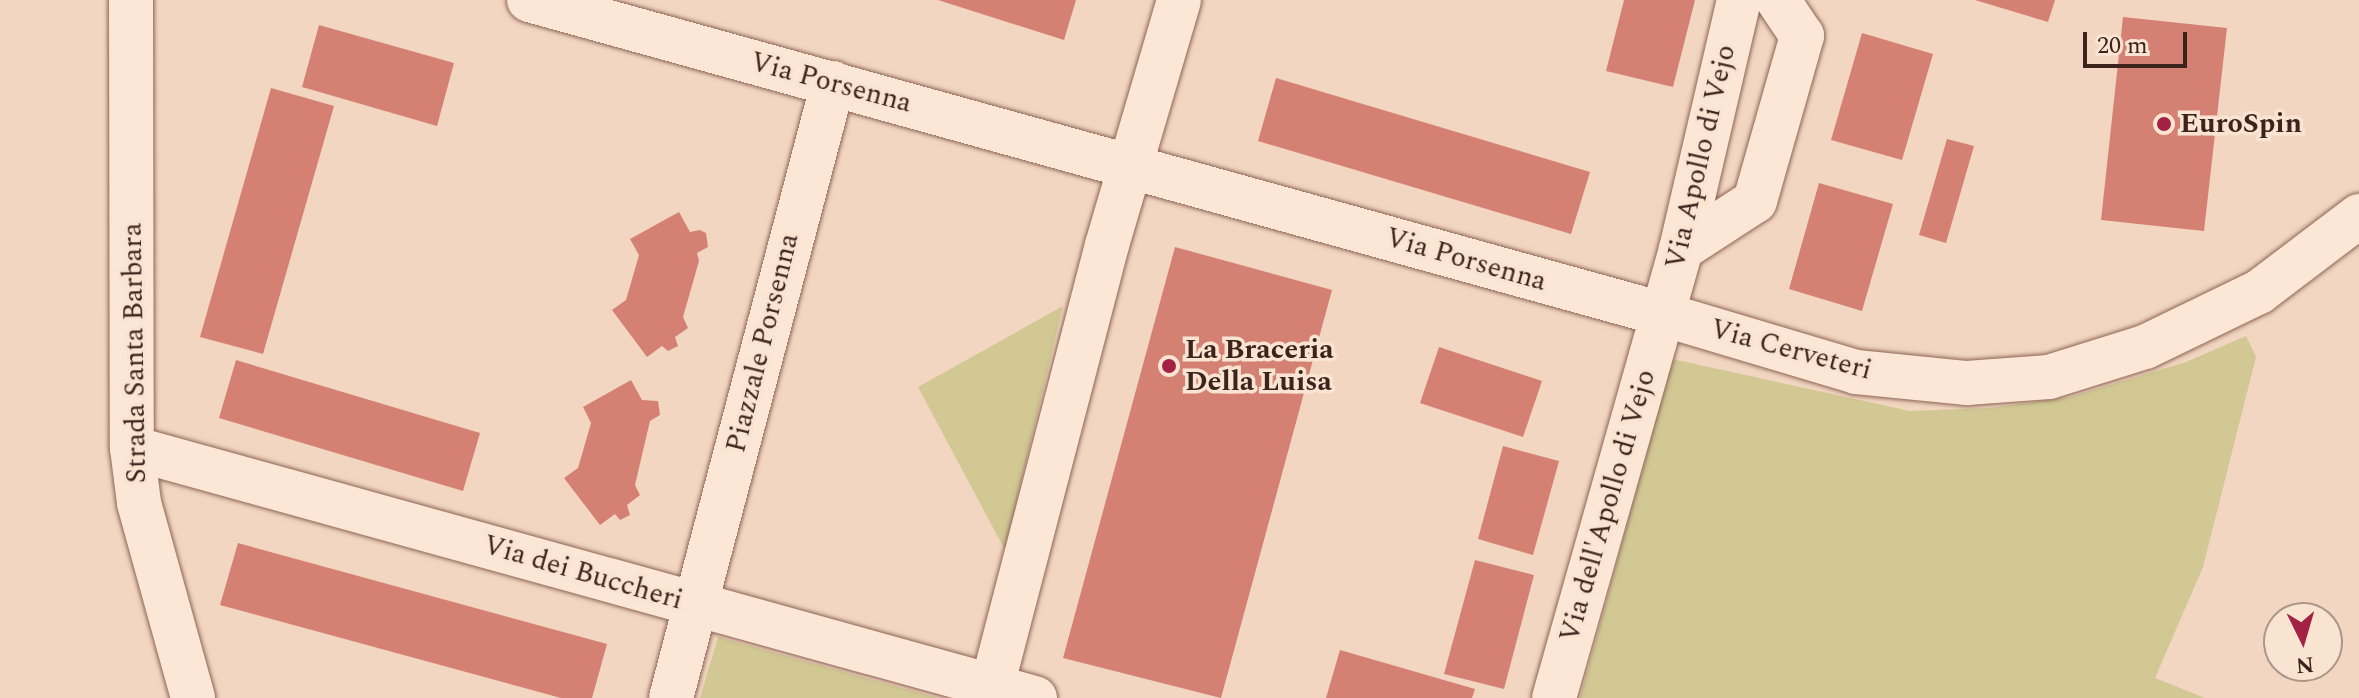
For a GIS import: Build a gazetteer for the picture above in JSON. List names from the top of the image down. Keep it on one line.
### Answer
{"streets":{"street":["Via Porsenna","Via Apollo di Vejo","Piazzale Porsenna","Via Cerveteri","Strada Santa Barbara","Via dell'Apollo di Vejo","Via dei Buccheri"]},"crossings":[["Via Porsenna","Via Apollo di Vejo"],["Via Porsenna","Piazzale Porsenna"],["Via Porsenna","Via Cerveteri"],["Via Porsenna","Via dell'Apollo di Vejo"],["Via Apollo di Vejo","Via Cerveteri"],["Via Apollo di Vejo","Via dell'Apollo di Vejo"],["Piazzale Porsenna","Via dei Buccheri"],["Via Cerveteri","Via dell'Apollo di Vejo"],["Strada Santa Barbara","Via dei Buccheri"]],"places":["EuroSpin","La Braceria Della Luisa"],"scale_bar":"20 m","north":"bottom"}
